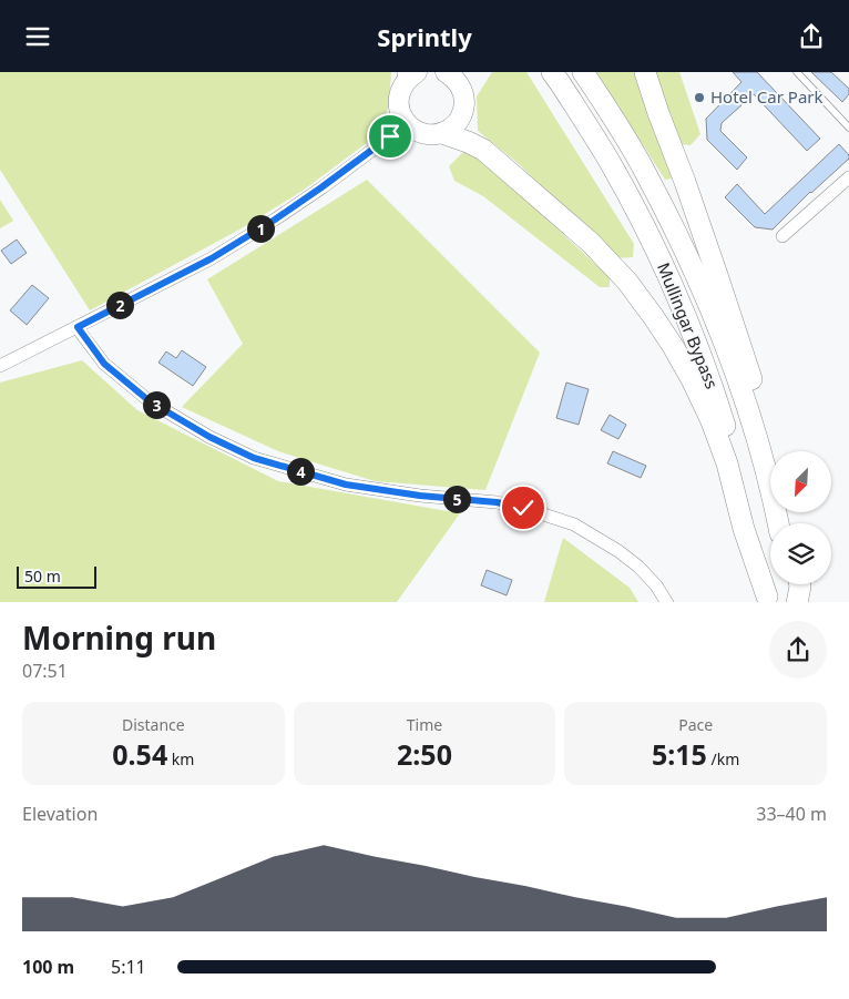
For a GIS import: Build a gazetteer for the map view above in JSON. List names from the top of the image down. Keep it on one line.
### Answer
{"streets":{"highway":["Mullingar Bypass"]},"places":["Hotel Car Park"],"scale_bar":"50 m","north":"bottom left","page":{"header":"Sprintly","pins":["1","2","3","4","5"],"scale":"50 m","heading":["Morning run","07:51"],"stats":[["Distance","0.54 km"],["Time","2:50"],["Pace","5:15 /km"]],"chart":["Elevation","33–40 m"],"list":[{"name":"100 m","note":"5:11"}]}}
